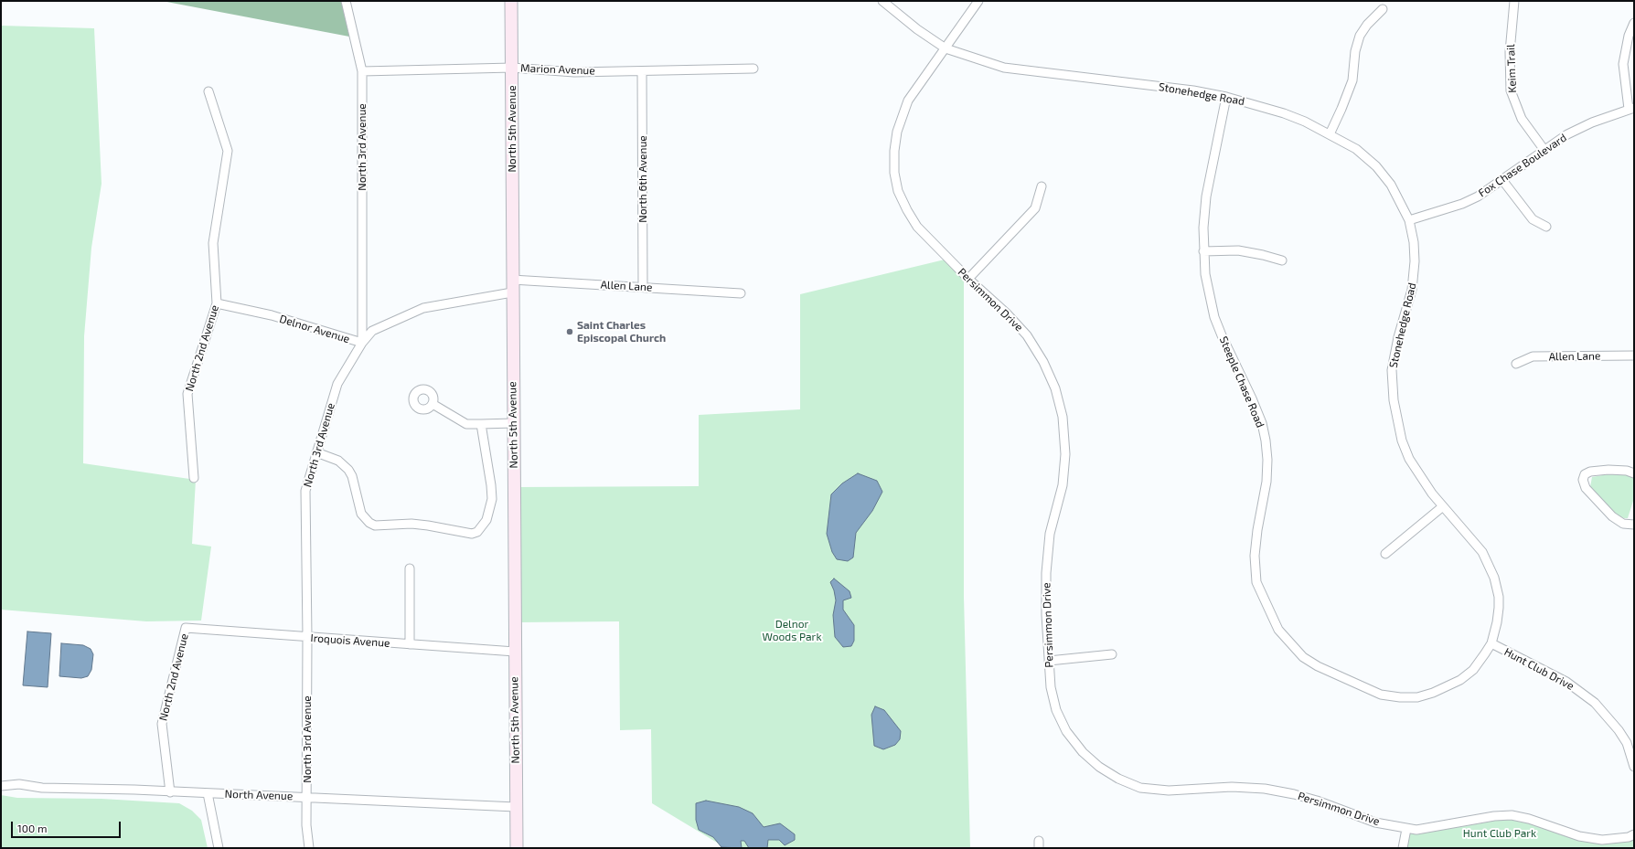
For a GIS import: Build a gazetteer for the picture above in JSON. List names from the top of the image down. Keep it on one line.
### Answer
{"streets":{"main road":["North 5th Avenue"],"street":["Keim Trail","Marion Avenue","Stonehedge Road","North 3rd Avenue","Fox Chase Boulevard","North 6th Avenue","Allen Lane","Persimmon Drive","Delnor Avenue","North 2nd Avenue","Steeple Chase Road","Iroquois Avenue","Hunt Club Drive","North Avenue"]},"crossings":[["Keim Trail","Fox Chase Boulevard"],["Marion Avenue","North 5th Avenue"],["Marion Avenue","North 3rd Avenue"],["Marion Avenue","North 6th Avenue"],["Stonehedge Road","Fox Chase Boulevard"],["Stonehedge Road","Persimmon Drive"],["Stonehedge Road","Steeple Chase Road"],["Stonehedge Road","Hunt Club Drive"],["North 5th Avenue","Allen Lane"],["North 5th Avenue","Delnor Avenue"],["North 5th Avenue","Iroquois Avenue"],["North 5th Avenue","North Avenue"],["North 3rd Avenue","Delnor Avenue"],["North 3rd Avenue","Iroquois Avenue"],["North 3rd Avenue","North Avenue"],["North 6th Avenue","Allen Lane"],["Delnor Avenue","North 2nd Avenue"],["North 2nd Avenue","Iroquois Avenue"],["North 2nd Avenue","North Avenue"],["Steeple Chase Road","Hunt Club Drive"]],"parks":["Delnor Woods Park","Hunt Club Park"],"places":["Saint Charles Episcopal Church"],"scale_bar":"100 m"}
